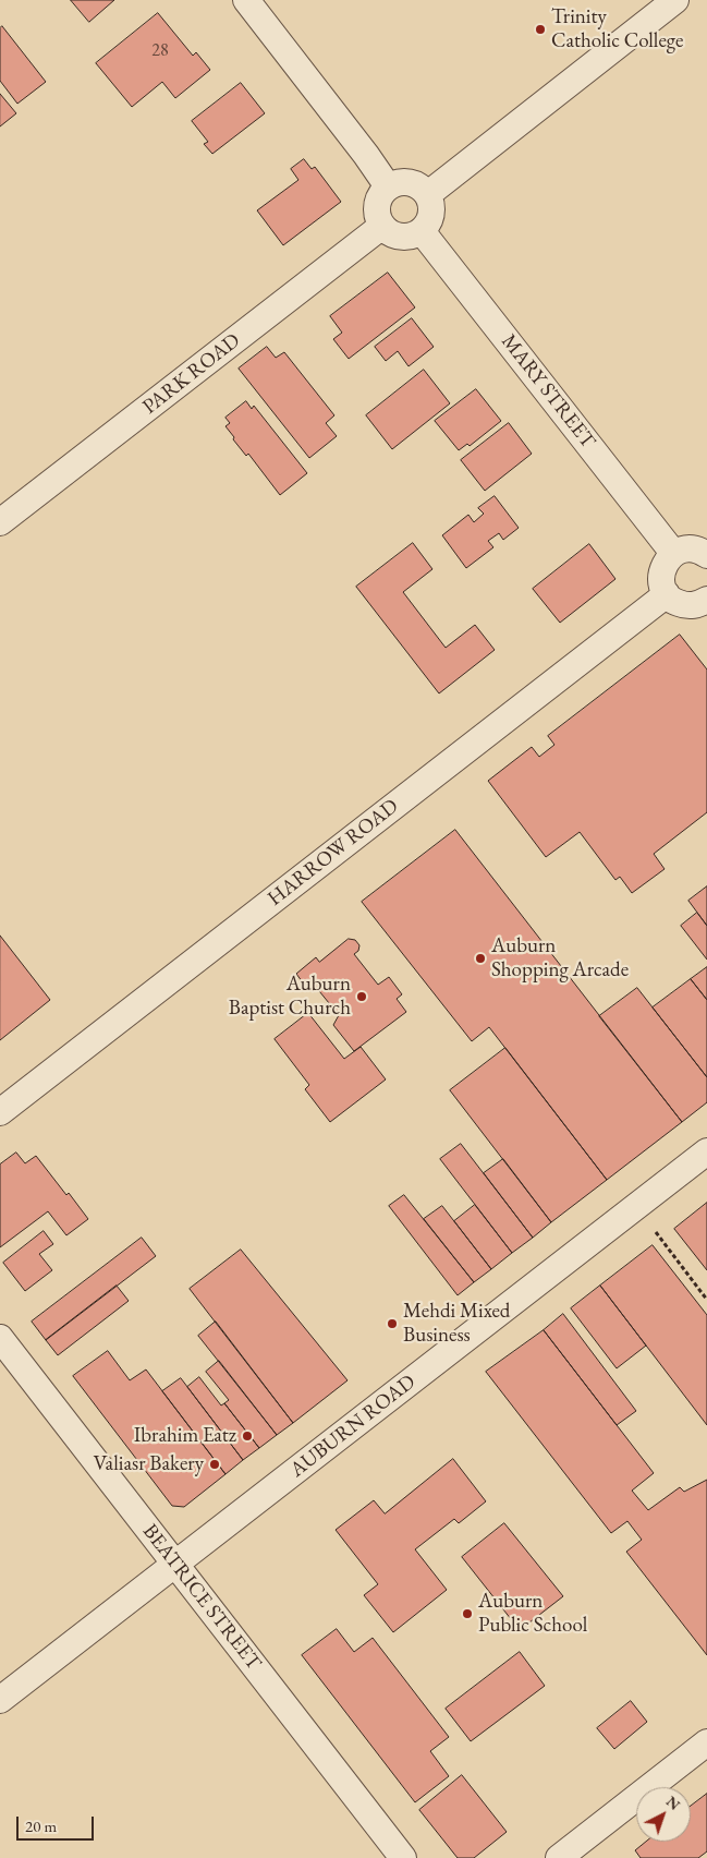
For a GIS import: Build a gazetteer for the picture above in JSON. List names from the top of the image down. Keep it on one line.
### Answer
{"streets":{"street":["PARK ROAD","MARY STREET","HARROW ROAD","AUBURN ROAD","BEATRICE STREET"]},"crossings":[["PARK ROAD","MARY STREET"],["AUBURN ROAD","BEATRICE STREET"]],"places":["Trinity Catholic College","Auburn Shopping Arcade","Auburn Baptist Church","Mehdi Mixed Business","Ibrahim Eatz","Valiasr Bakery","Auburn Public School"],"house_numbers":["28"],"scale_bar":"20 m","north":"top right"}
